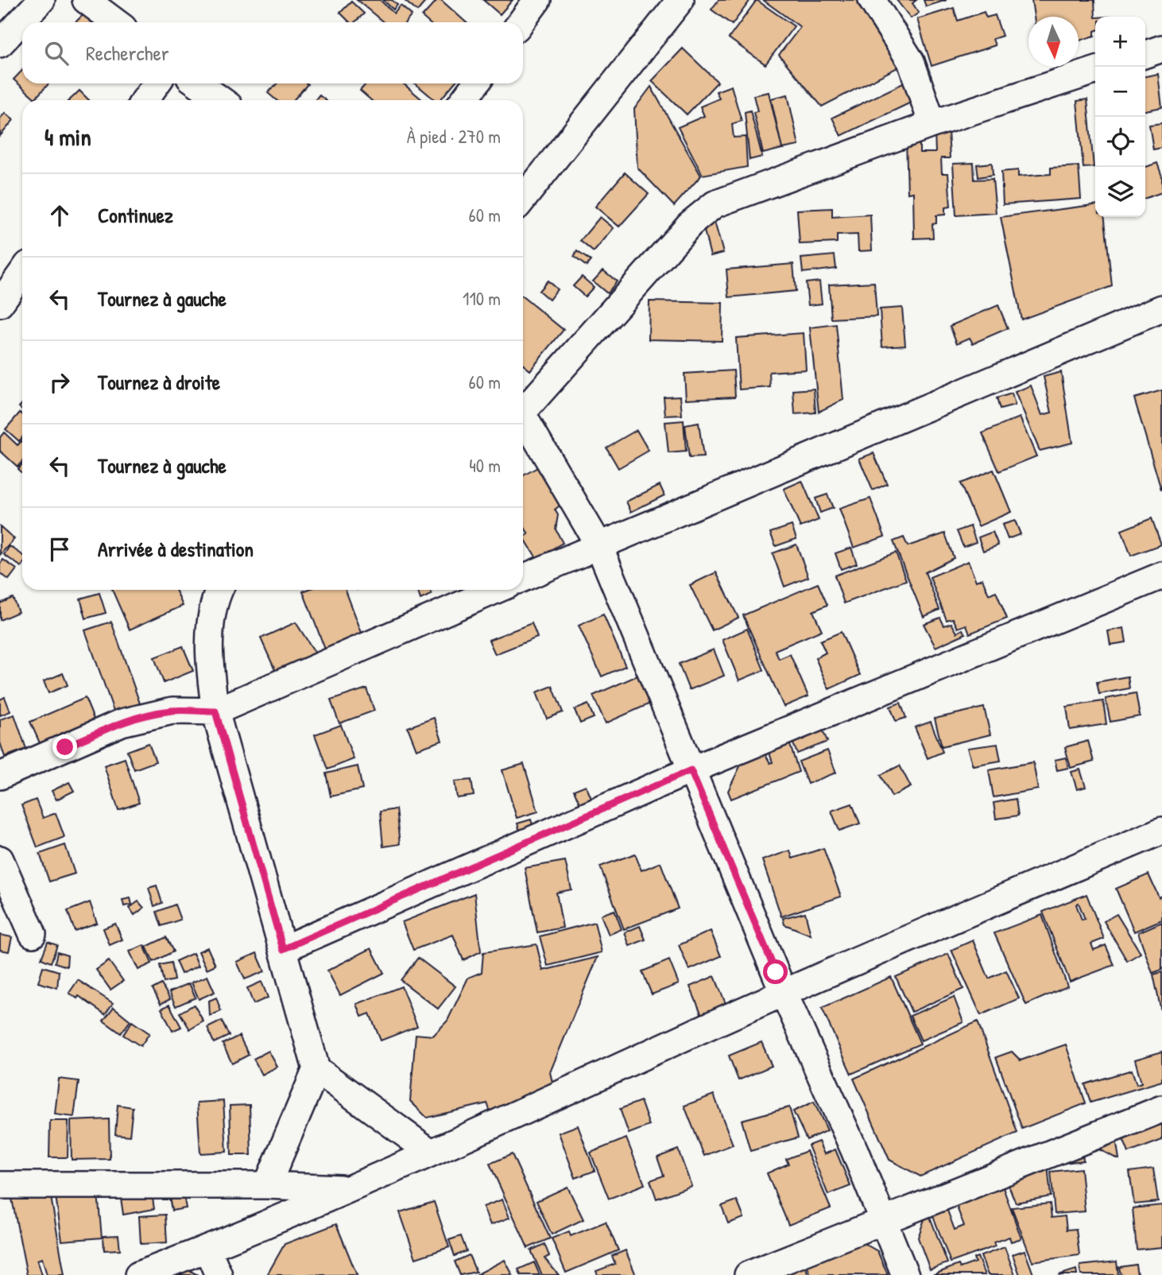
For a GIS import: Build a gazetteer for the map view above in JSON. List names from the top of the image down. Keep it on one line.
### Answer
{"north":"bottom","page":{"map_buttons":["+","−"],"search":"Rechercher","heading":["4 min","À pied · 270 m"],"list":[["Continuez","60 m"],["Tournez à gauche","110 m"],["Tournez à droite","60 m"],["Tournez à gauche","40 m"],"Arrivée à destination"]}}
